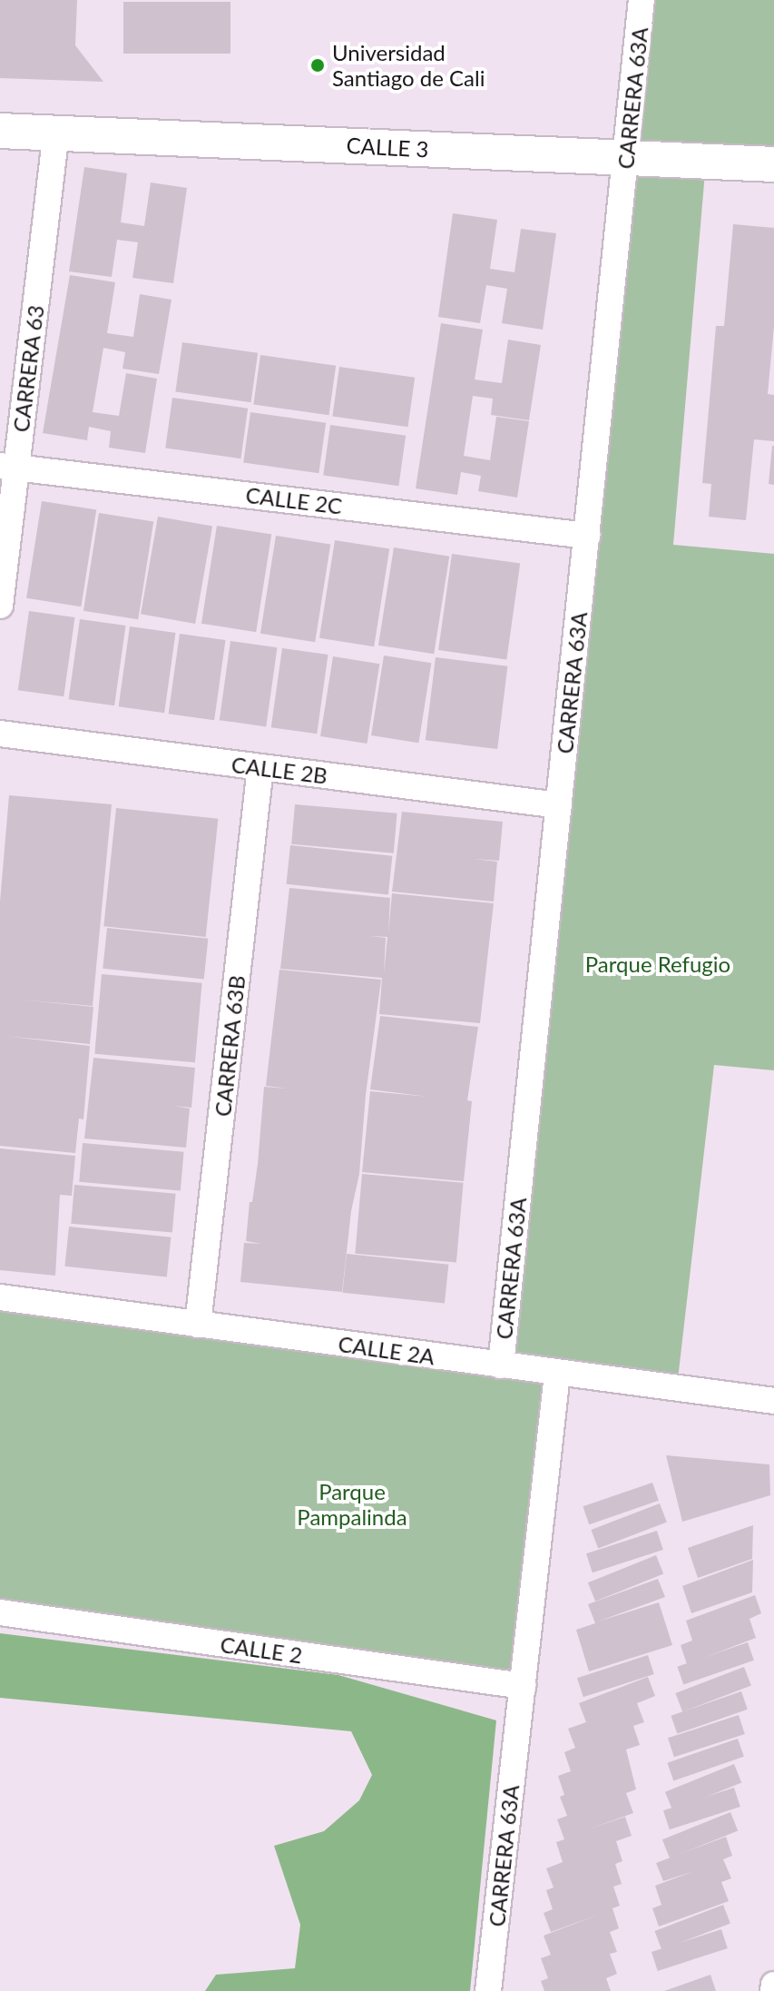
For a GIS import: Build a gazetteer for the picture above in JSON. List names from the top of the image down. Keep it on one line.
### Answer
{"streets":{"street":["CARRERA 63A","CALLE 3","CARRERA 63","CALLE 2C","CALLE 2B","CARRERA 63B","CALLE 2A","CALLE 2"]},"crossings":[["CARRERA 63A","CALLE 3"],["CARRERA 63A","CALLE 2C"],["CARRERA 63A","CALLE 2B"],["CARRERA 63A","CALLE 2A"],["CARRERA 63A","CALLE 2"],["CALLE 3","CARRERA 63"],["CARRERA 63","CALLE 2C"],["CALLE 2B","CARRERA 63B"],["CARRERA 63B","CALLE 2A"]],"parks":["Parque Refugio","Parque Pampalinda"],"places":["Universidad Santiago de Cali"]}
